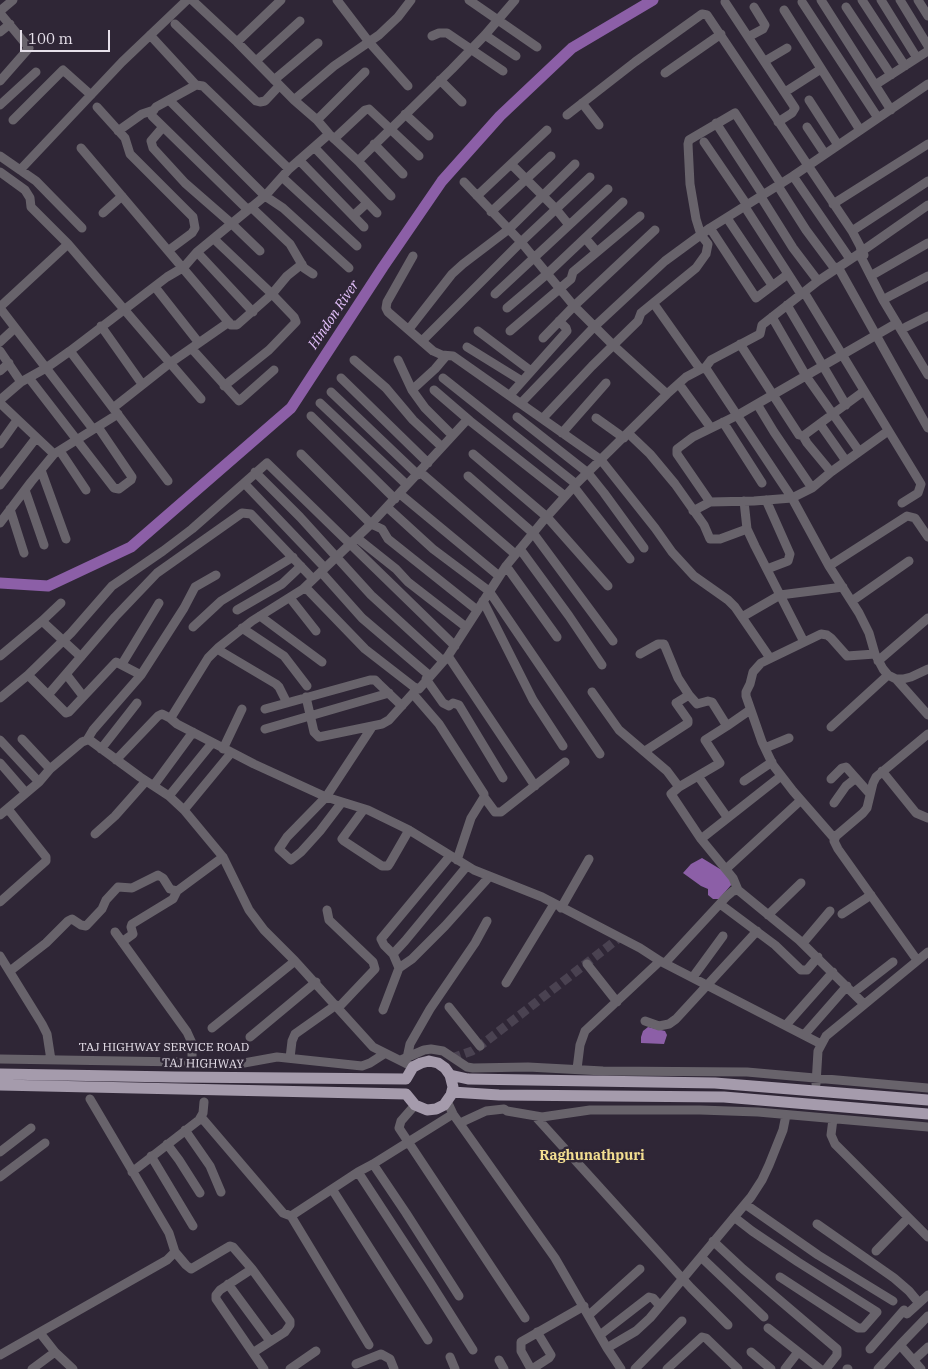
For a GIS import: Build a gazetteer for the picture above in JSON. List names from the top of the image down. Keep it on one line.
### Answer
{"streets":{"main road":["TAJ HIGHWAY"],"street":["TAJ HIGHWAY SERVICE ROAD"]},"districts":["Raghunathpuri"],"water":["Hindon River"],"scale_bar":"100 m"}
